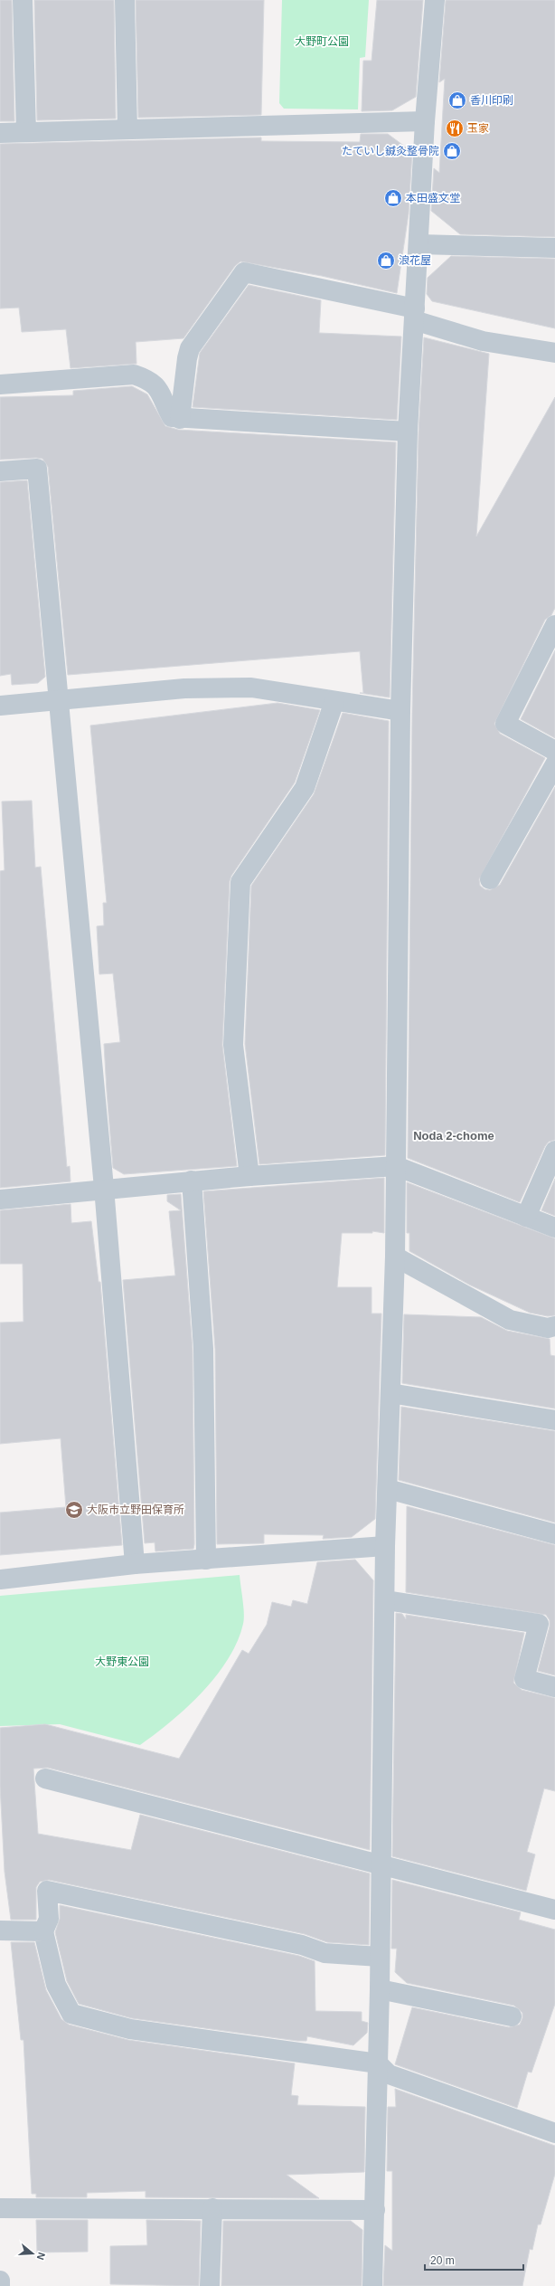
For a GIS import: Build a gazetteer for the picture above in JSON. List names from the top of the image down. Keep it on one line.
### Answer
{"districts":["Noda 2-chome"],"parks":["大野町公園","大野東公園"],"places":{"shop":["香川印刷","たていし鍼灸整骨院","本田盛文堂","浪花屋"],"restaurant":["玉家"],"school or university":["大阪市立野田保育所"]},"scale_bar":"20 m","north":"right"}
